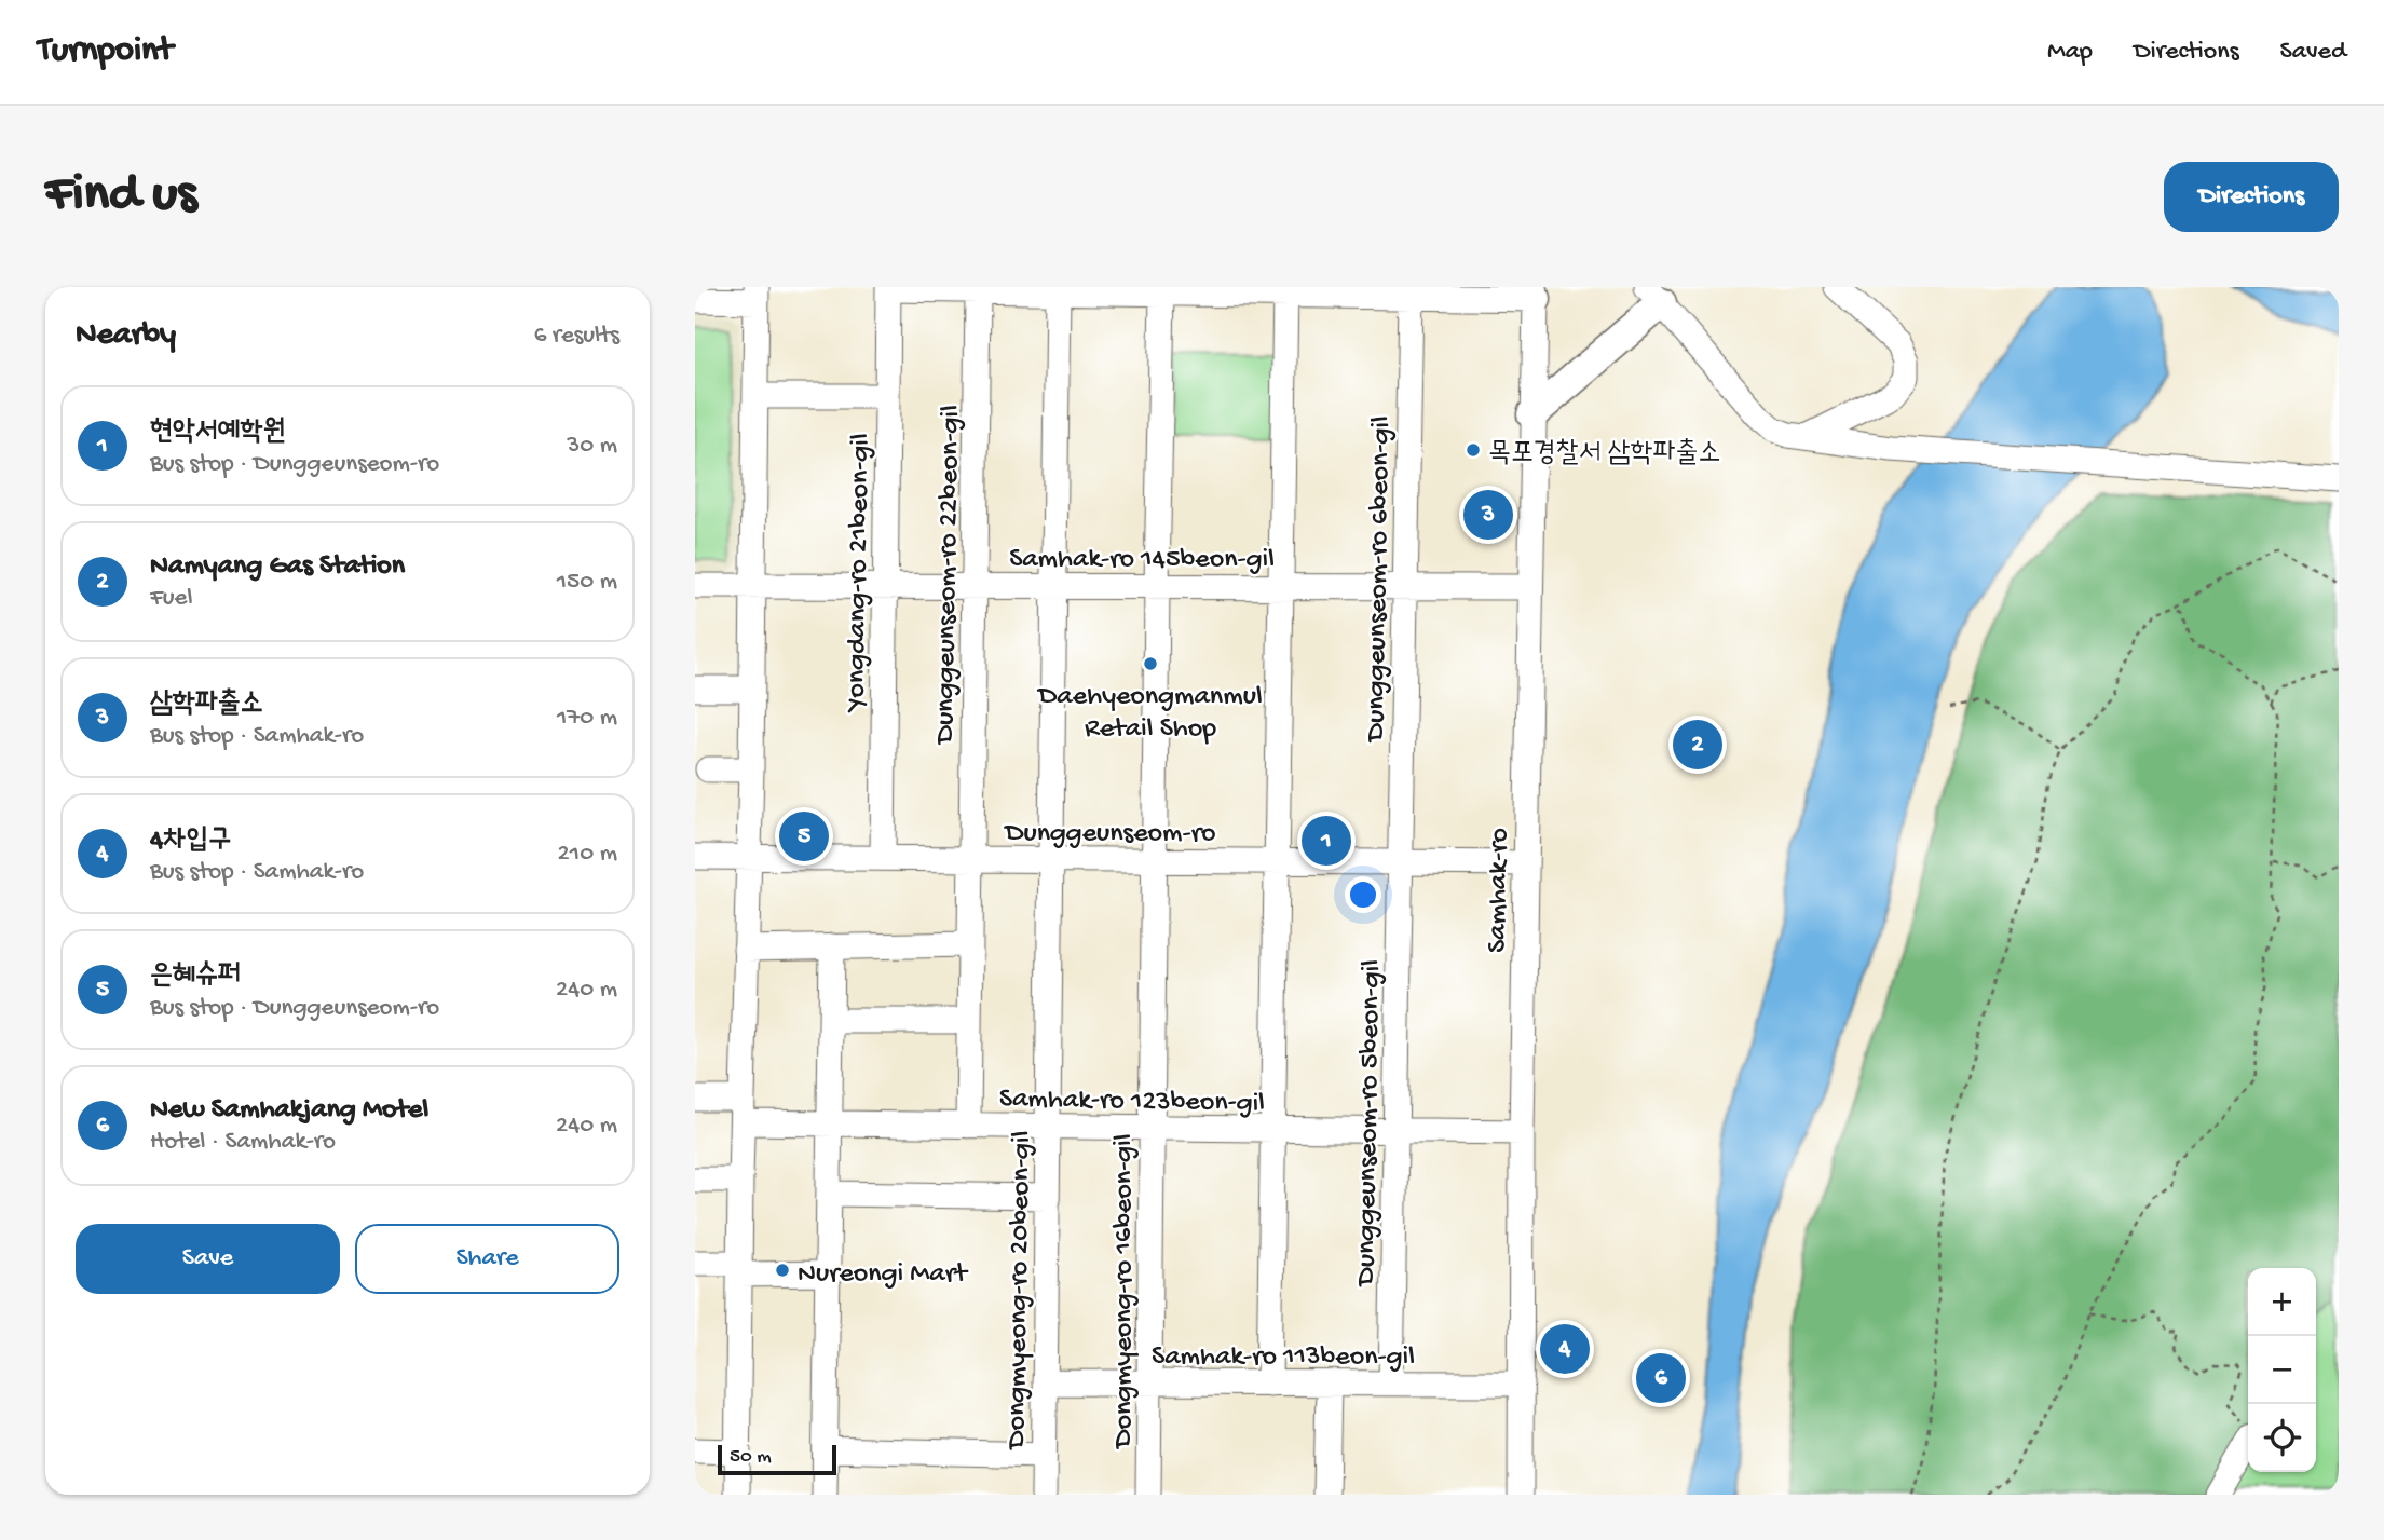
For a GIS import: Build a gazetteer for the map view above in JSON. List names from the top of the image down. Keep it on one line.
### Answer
{"streets":{"street":["Samhak-ro 145beon-gil","Yongdang-ro 21beon-gil","Dunggeunseom-ro 22beon-gil","Dunggeunseom-ro 6beon-gil","Dunggeunseom-ro","Samhak-ro","Samhak-ro 123beon-gil","Dunggeunseom-ro 5beon-gil","Dongmyeong-ro 20beon-gil","Dongmyeong-ro 16beon-gil","Samhak-ro 113beon-gil"]},"crossings":[["Samhak-ro 145beon-gil","Yongdang-ro 21beon-gil"],["Samhak-ro 145beon-gil","Dunggeunseom-ro 22beon-gil"],["Samhak-ro 145beon-gil","Dunggeunseom-ro 6beon-gil"],["Samhak-ro 145beon-gil","Samhak-ro"],["Samhak-ro 145beon-gil","Dongmyeong-ro 20beon-gil"],["Samhak-ro 145beon-gil","Dongmyeong-ro 16beon-gil"],["Yongdang-ro 21beon-gil","Dunggeunseom-ro"],["Dunggeunseom-ro 22beon-gil","Dunggeunseom-ro"],["Dunggeunseom-ro 22beon-gil","Samhak-ro 123beon-gil"],["Dunggeunseom-ro 6beon-gil","Dunggeunseom-ro"],["Dunggeunseom-ro 6beon-gil","Dunggeunseom-ro 5beon-gil"],["Dunggeunseom-ro","Samhak-ro"],["Dunggeunseom-ro","Dunggeunseom-ro 5beon-gil"],["Dunggeunseom-ro","Dongmyeong-ro 20beon-gil"],["Dunggeunseom-ro","Dongmyeong-ro 16beon-gil"],["Samhak-ro","Samhak-ro 123beon-gil"],["Samhak-ro","Samhak-ro 113beon-gil"],["Samhak-ro 123beon-gil","Dunggeunseom-ro 5beon-gil"],["Samhak-ro 123beon-gil","Dongmyeong-ro 20beon-gil"],["Samhak-ro 123beon-gil","Dongmyeong-ro 16beon-gil"],["Dunggeunseom-ro 5beon-gil","Samhak-ro 113beon-gil"],["Dongmyeong-ro 20beon-gil","Samhak-ro 113beon-gil"],["Dongmyeong-ro 16beon-gil","Samhak-ro 113beon-gil"]],"places":["목포경찰서 삼학파출소","Daehyeongmanmul Retail Shop","Nureongi Mart"],"scale_bar":"50 m","page":{"header":"Turnpoint","nav":["Map","Directions","Saved"],"buttons":["Directions",["Save","Share"]],"title":"Find us","heading":["Nearby","6 results"],"list":[{"mark":"1","name":"현악서예학원","note":"Bus stop · Dunggeunseom-ro","value":"30 m"},{"mark":"2","name":"Namyang Gas Station","note":"Fuel","value":"150 m"},{"mark":"3","name":"삼학파출소","note":"Bus stop · Samhak-ro","value":"170 m"},{"mark":"4","name":"4차입구","note":"Bus stop · Samhak-ro","value":"210 m"},{"mark":"5","name":"은혜슈퍼","note":"Bus stop · Dunggeunseom-ro","value":"240 m"},{"mark":"6","name":"New Samhakjang Motel","note":"Hotel · Samhak-ro","value":"240 m"}],"pins":["3","2","5","1","4","6"],"map_buttons":["+","−"],"scale":"50 m"}}
